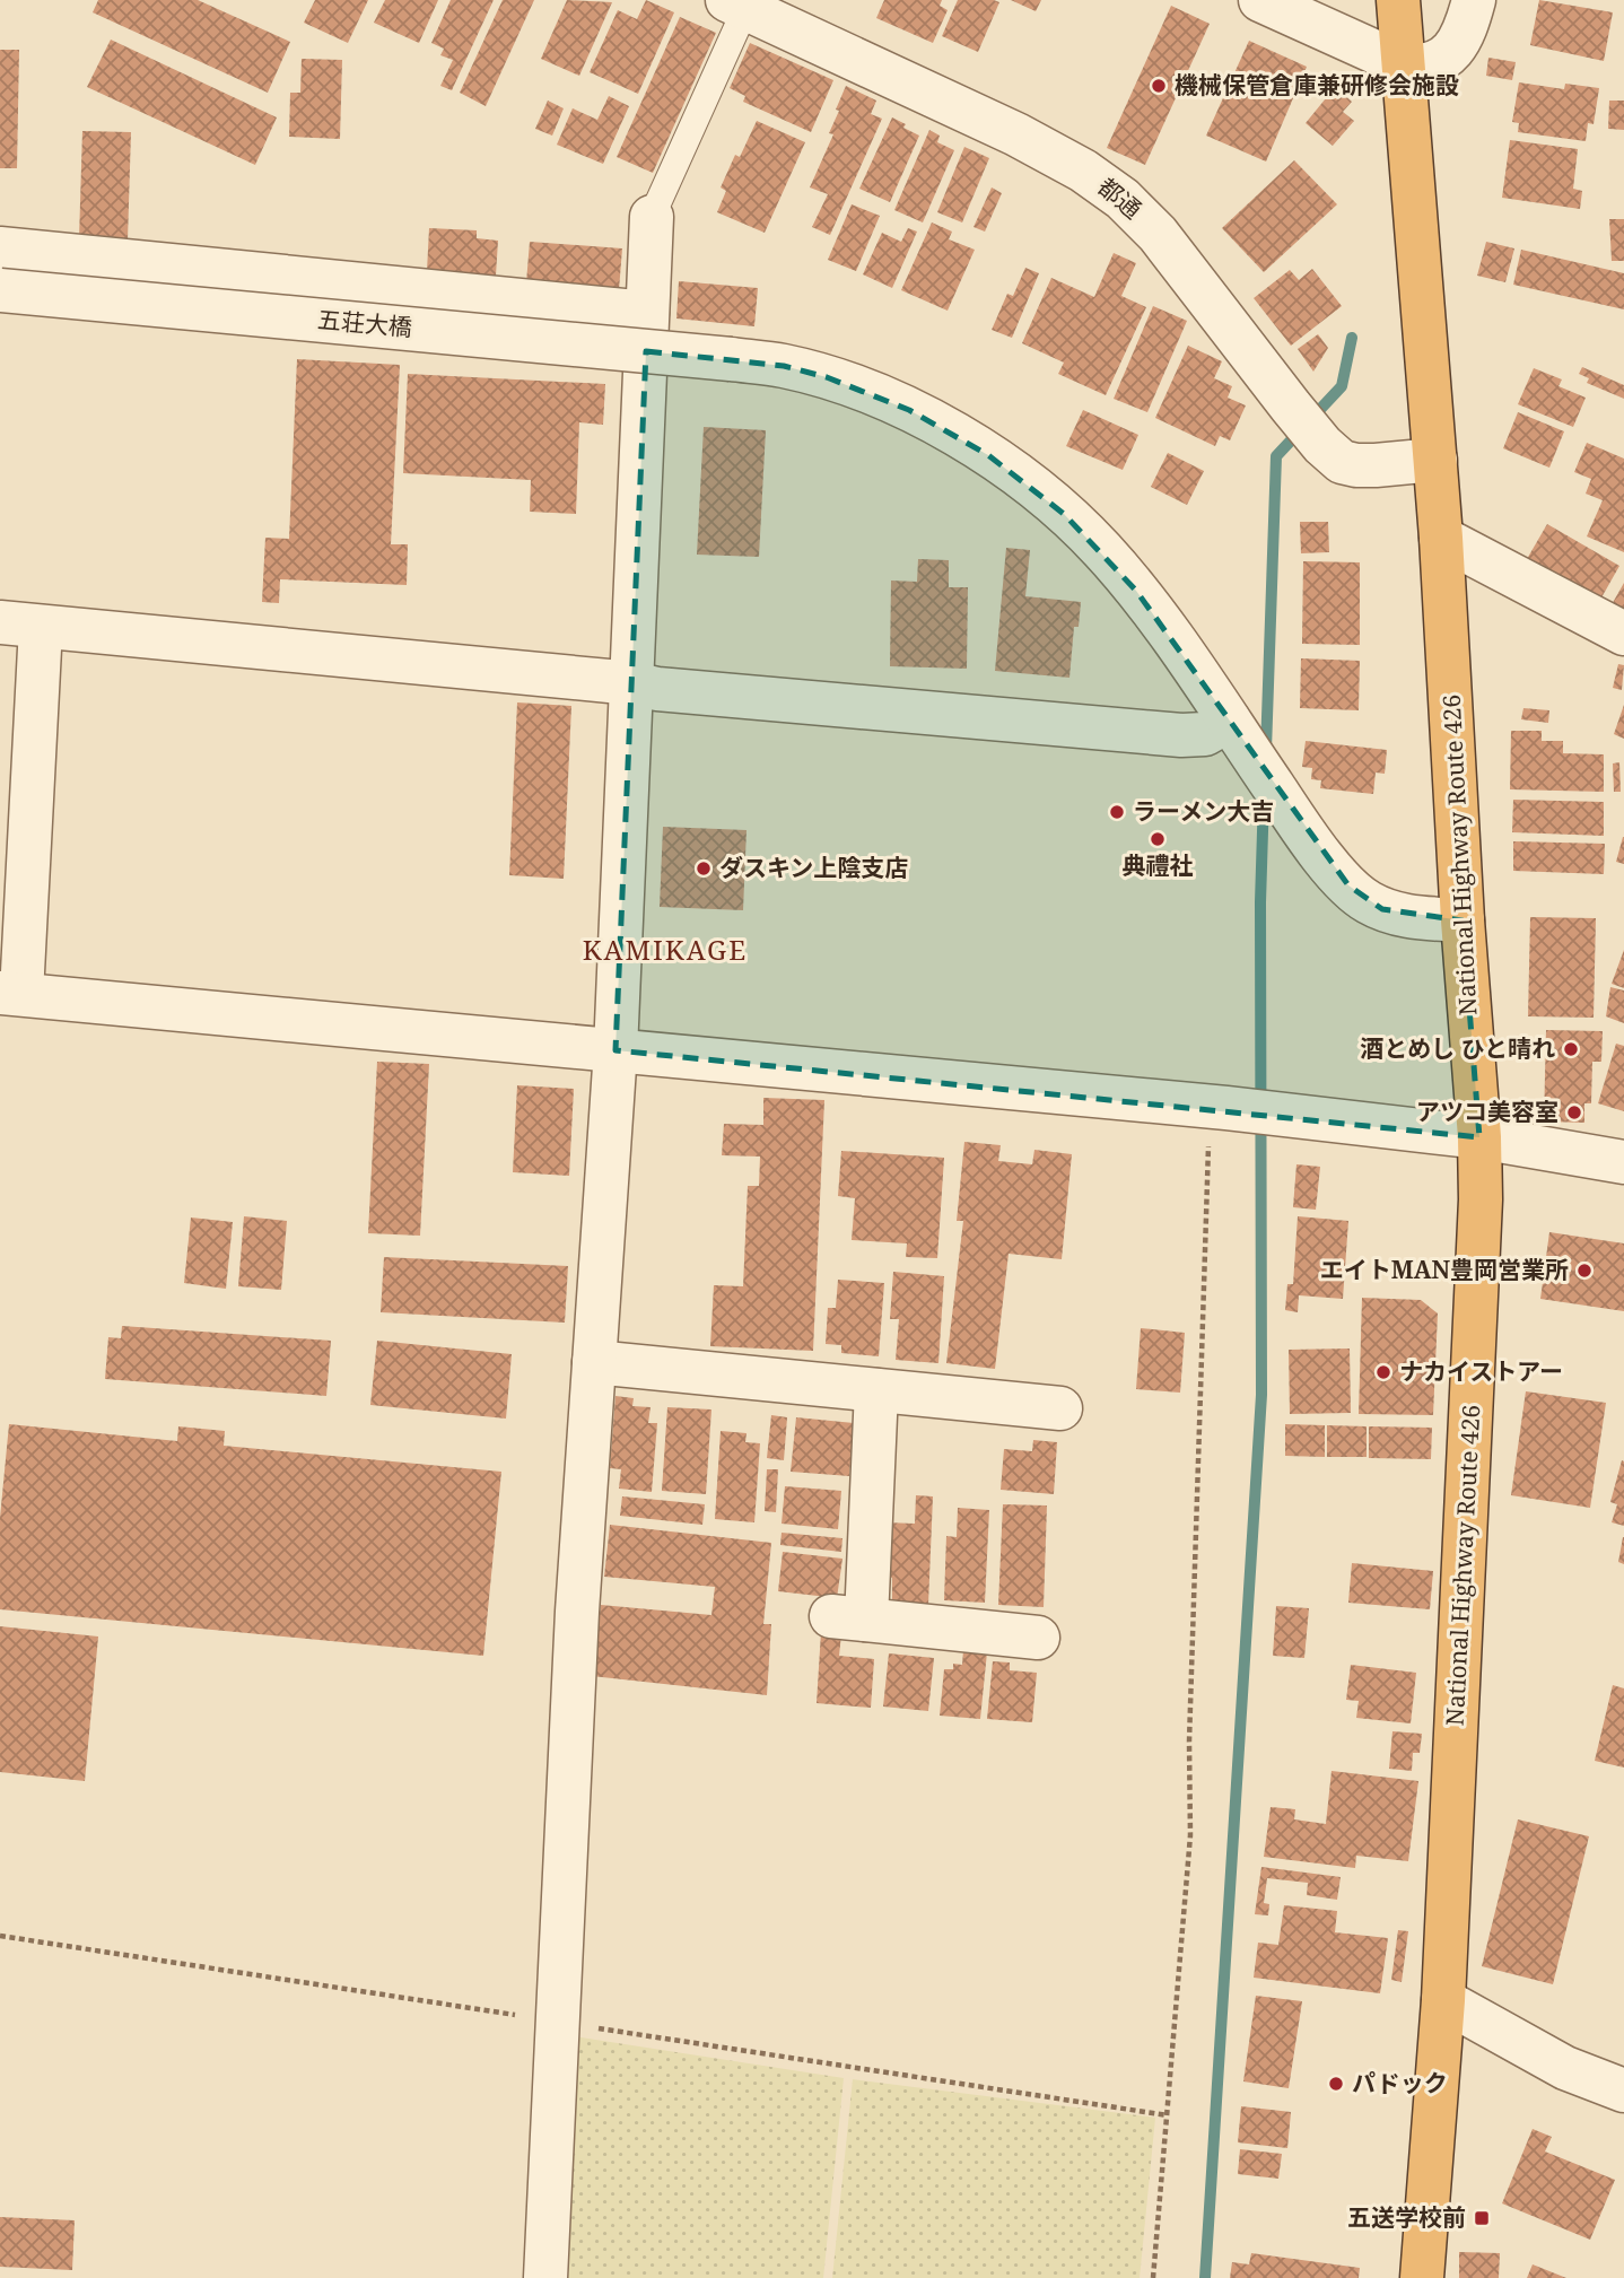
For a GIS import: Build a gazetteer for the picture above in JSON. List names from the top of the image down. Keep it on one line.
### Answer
{"streets":{"highway":["National Highway Route 426"],"street":["都通","五荘大橋"]},"crossings":[["都通","National Highway Route 426"],["五荘大橋","National Highway Route 426"]],"districts":["KAMIKAGE"],"places":{"other":["機械保管倉庫兼研修会施設","ラーメン大吉","典禮社","ダスキン上陰支店","酒とめし ひと晴れ","アツコ美容室","エイトMAN豊岡営業所","ナカイストアー","パドック"],"transit":["五送学校前"]}}
